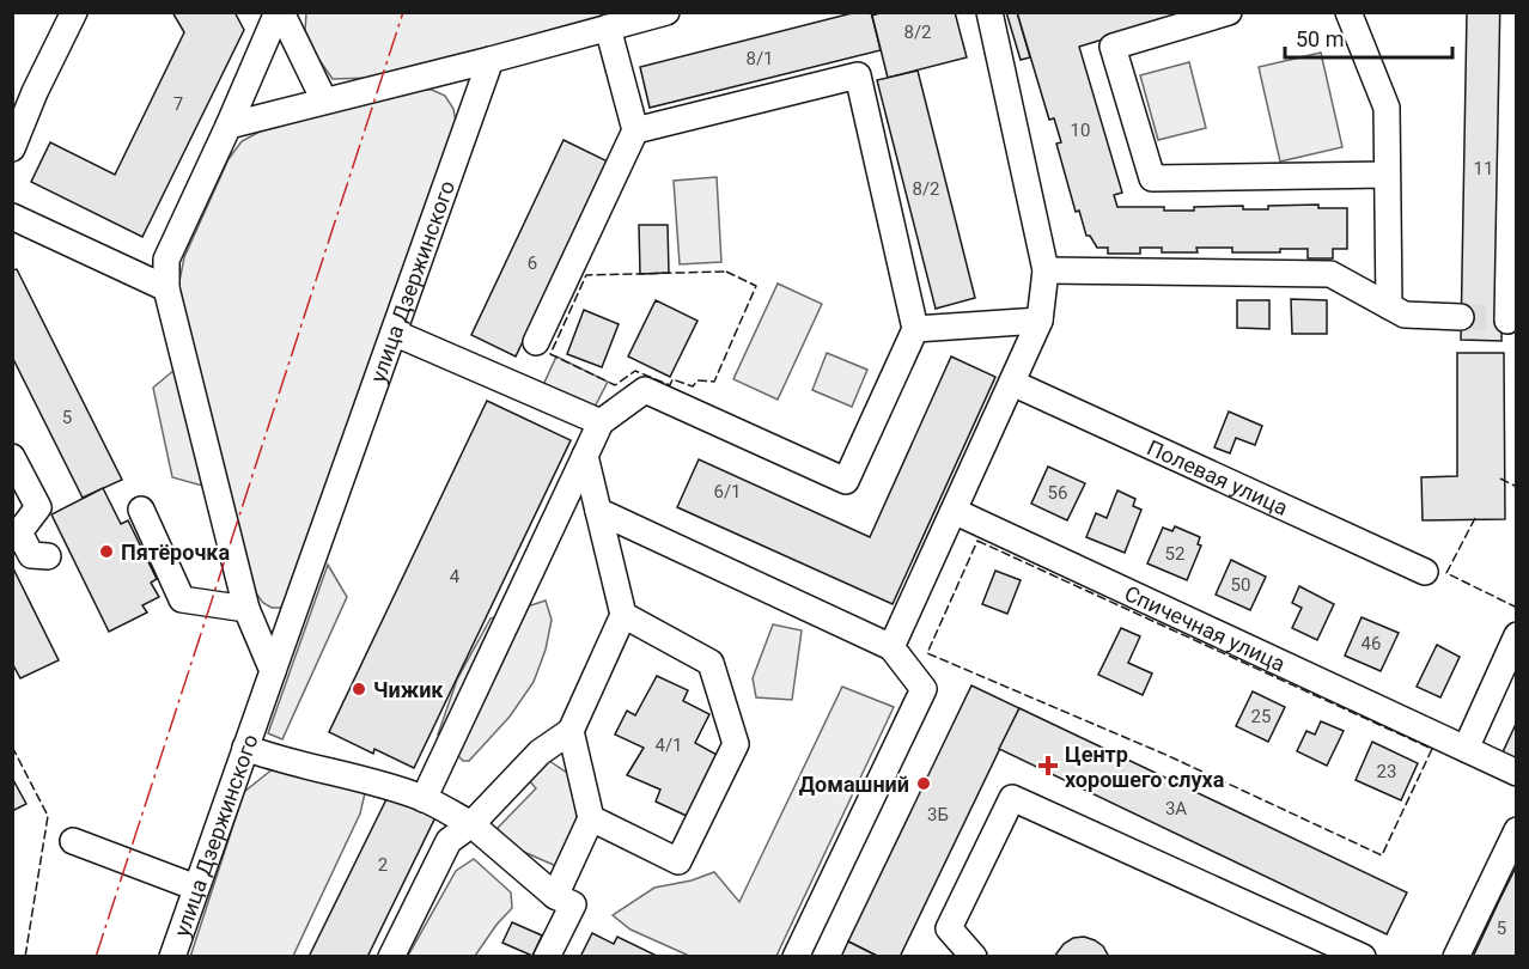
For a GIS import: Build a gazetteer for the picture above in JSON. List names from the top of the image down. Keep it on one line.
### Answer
{"streets":{"street":["улица Дзержинского","Полевая улица","Спичечная улица"]},"places":{"other":["Пятёрочка","Чижик","Домашний"],"health":["Центр хорошего слуха"]},"house_numbers":["8/2","8/1","7","10","11","8/2","6","5","6/1","56","52","4","50","46","25","4/1","23","3А","3Б","2","5"],"scale_bar":"50 m"}
